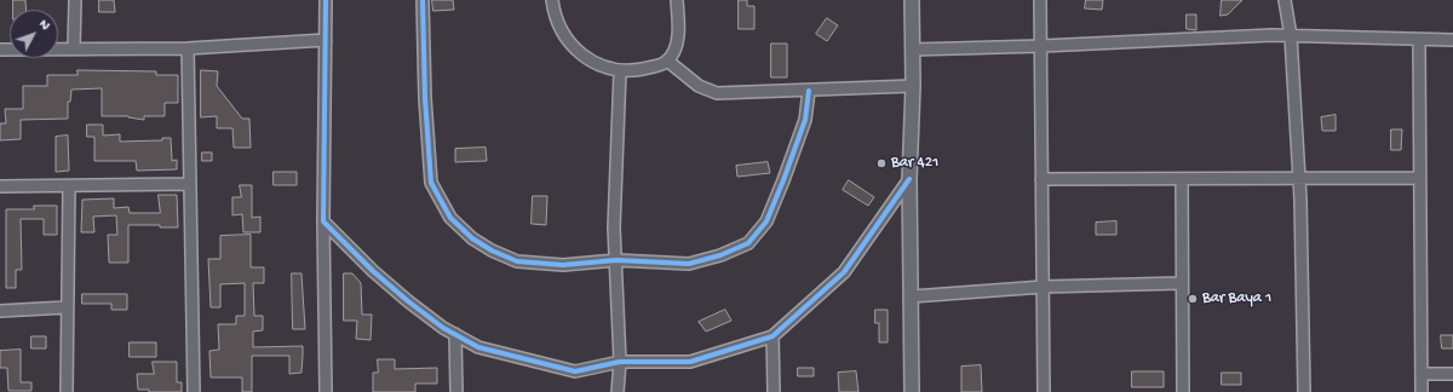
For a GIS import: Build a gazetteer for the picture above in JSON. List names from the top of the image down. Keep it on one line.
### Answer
{"places":["Bar 421","Bar Baya 1"],"north":"top right"}
